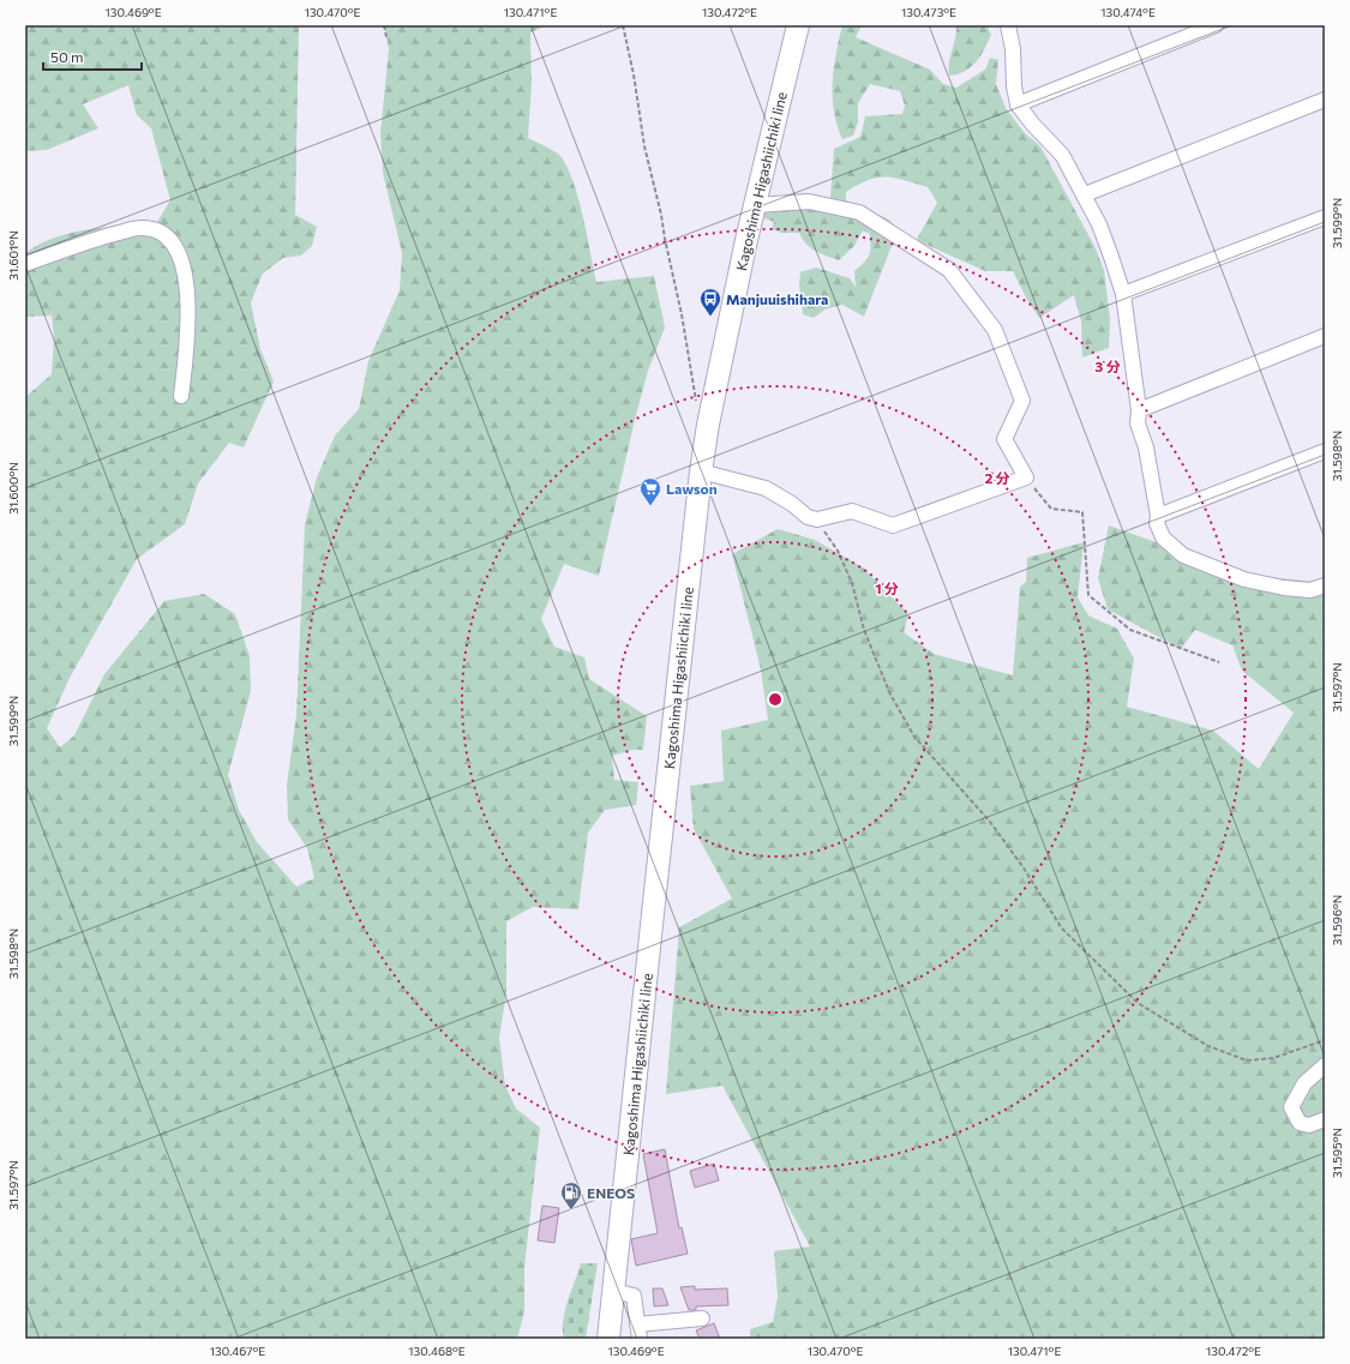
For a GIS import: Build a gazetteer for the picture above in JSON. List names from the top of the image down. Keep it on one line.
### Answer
{"streets":{"main road":["Kagoshima Higashiichiki line"]},"places":{"bus stop":["Manjuuishihara"],"supermarket":["Lawson"],"fuel station":["ENEOS"]},"scale_bar":"50 m","coordinates":["130.469°E","130.470°E","130.471°E","130.472°E","130.473°E","130.474°E","31.599°N","31.601°N","31.598°N","31.600°N","31.597°N","31.596°N","31.595°N","130.467°E","130.468°E"],"rings":["3 分","2 分","1 分"]}
